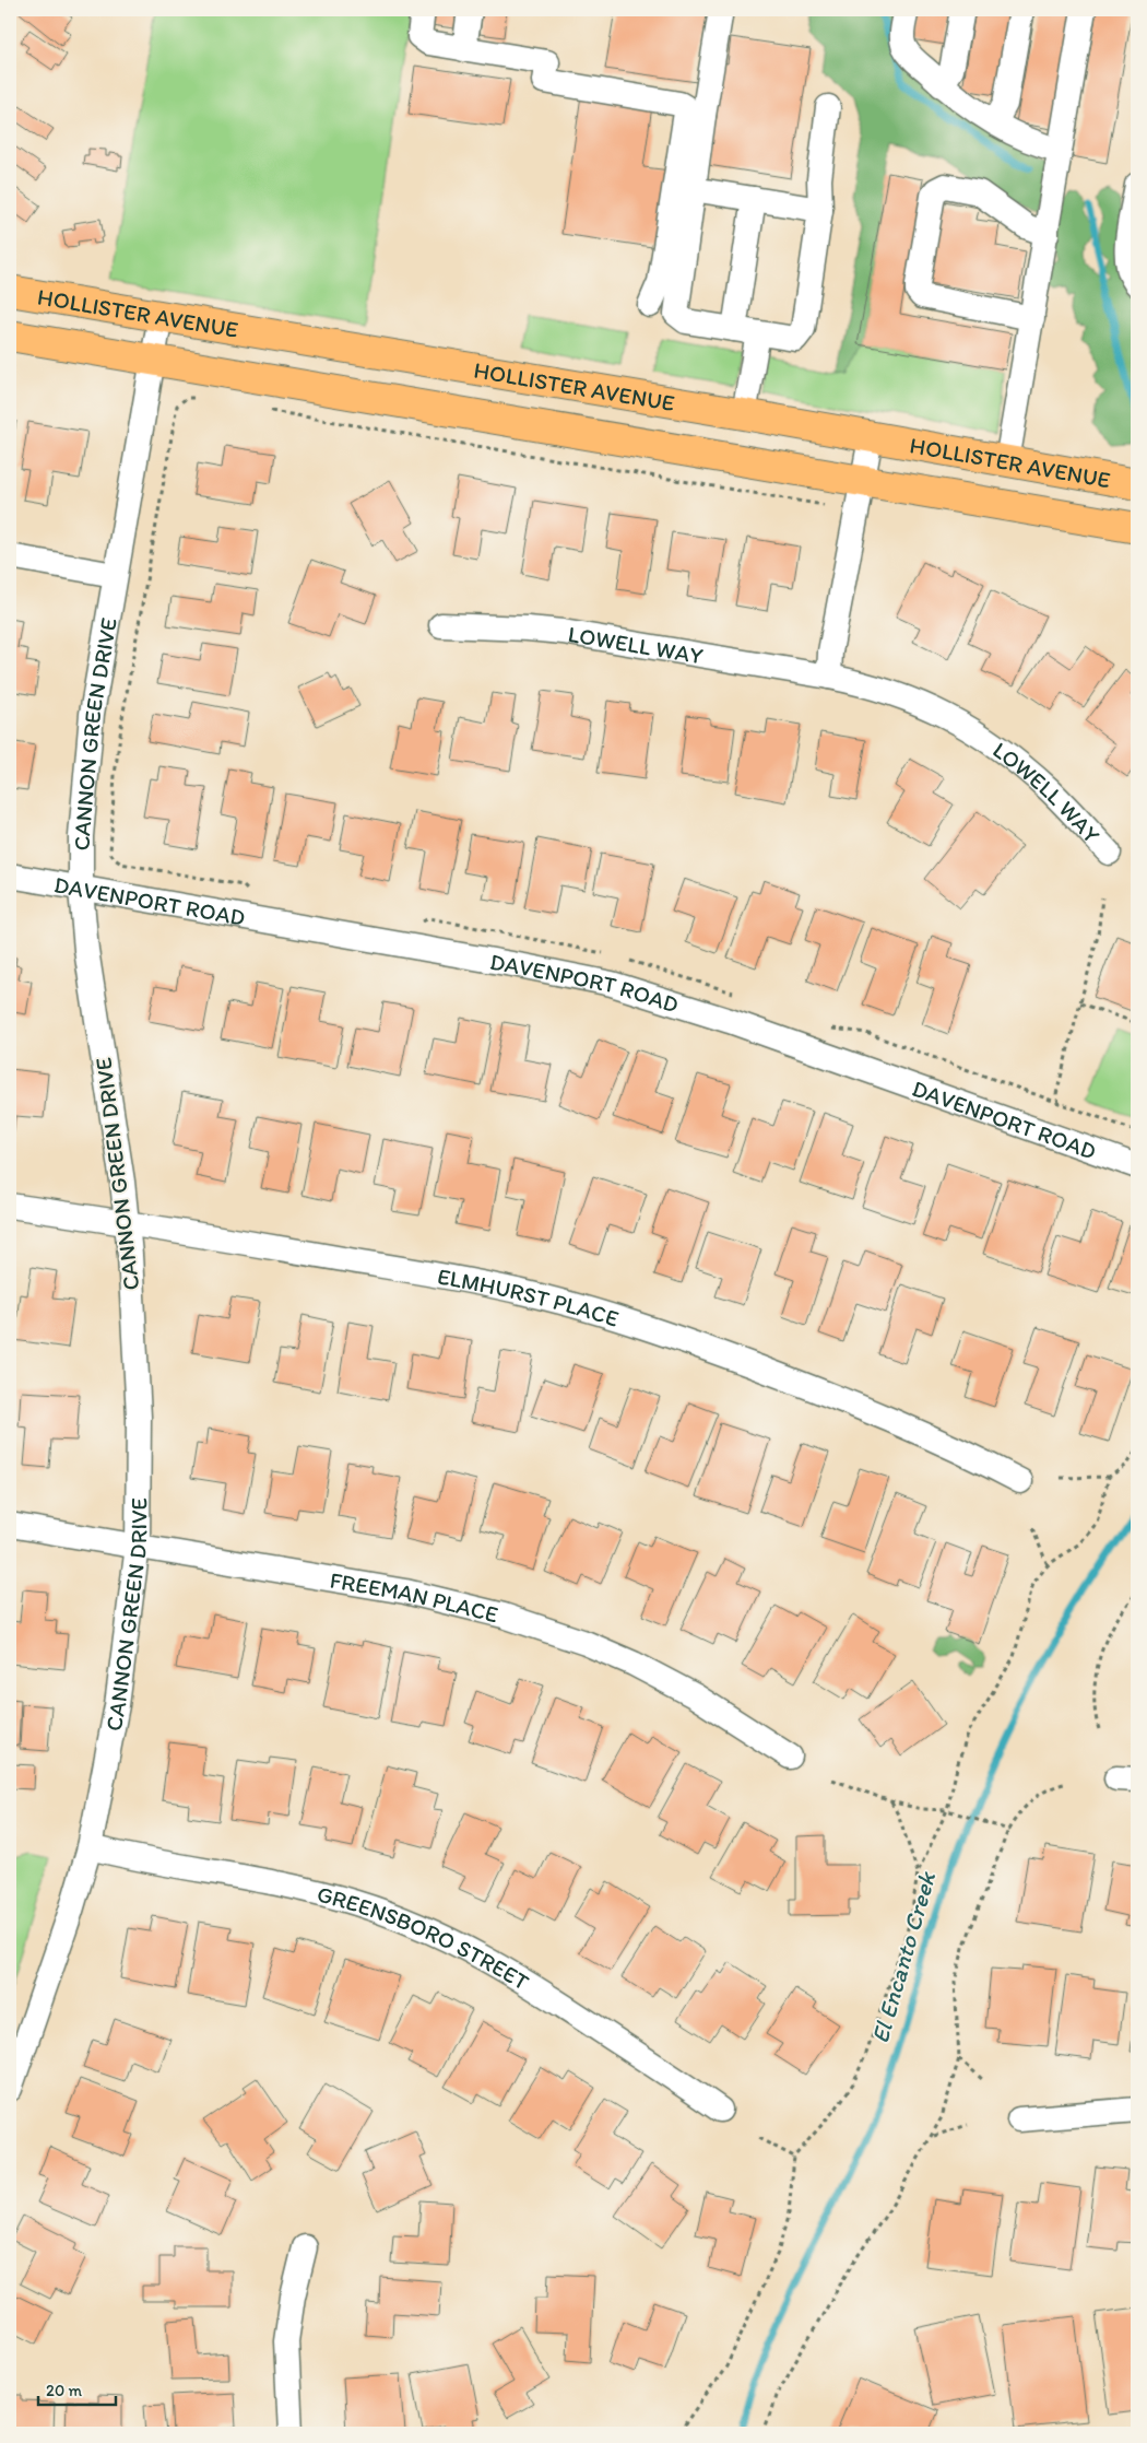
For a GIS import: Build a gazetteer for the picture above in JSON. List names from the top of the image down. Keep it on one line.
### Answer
{"streets":{"main road":["HOLLISTER AVENUE"],"street":["LOWELL WAY","CANNON GREEN DRIVE","DAVENPORT ROAD","ELMHURST PLACE","FREEMAN PLACE","GREENSBORO STREET"]},"crossings":[["HOLLISTER AVENUE","CANNON GREEN DRIVE"],["CANNON GREEN DRIVE","DAVENPORT ROAD"],["CANNON GREEN DRIVE","ELMHURST PLACE"],["CANNON GREEN DRIVE","FREEMAN PLACE"],["CANNON GREEN DRIVE","GREENSBORO STREET"]],"water":["El Encanto Creek"],"scale_bar":"20 m"}
